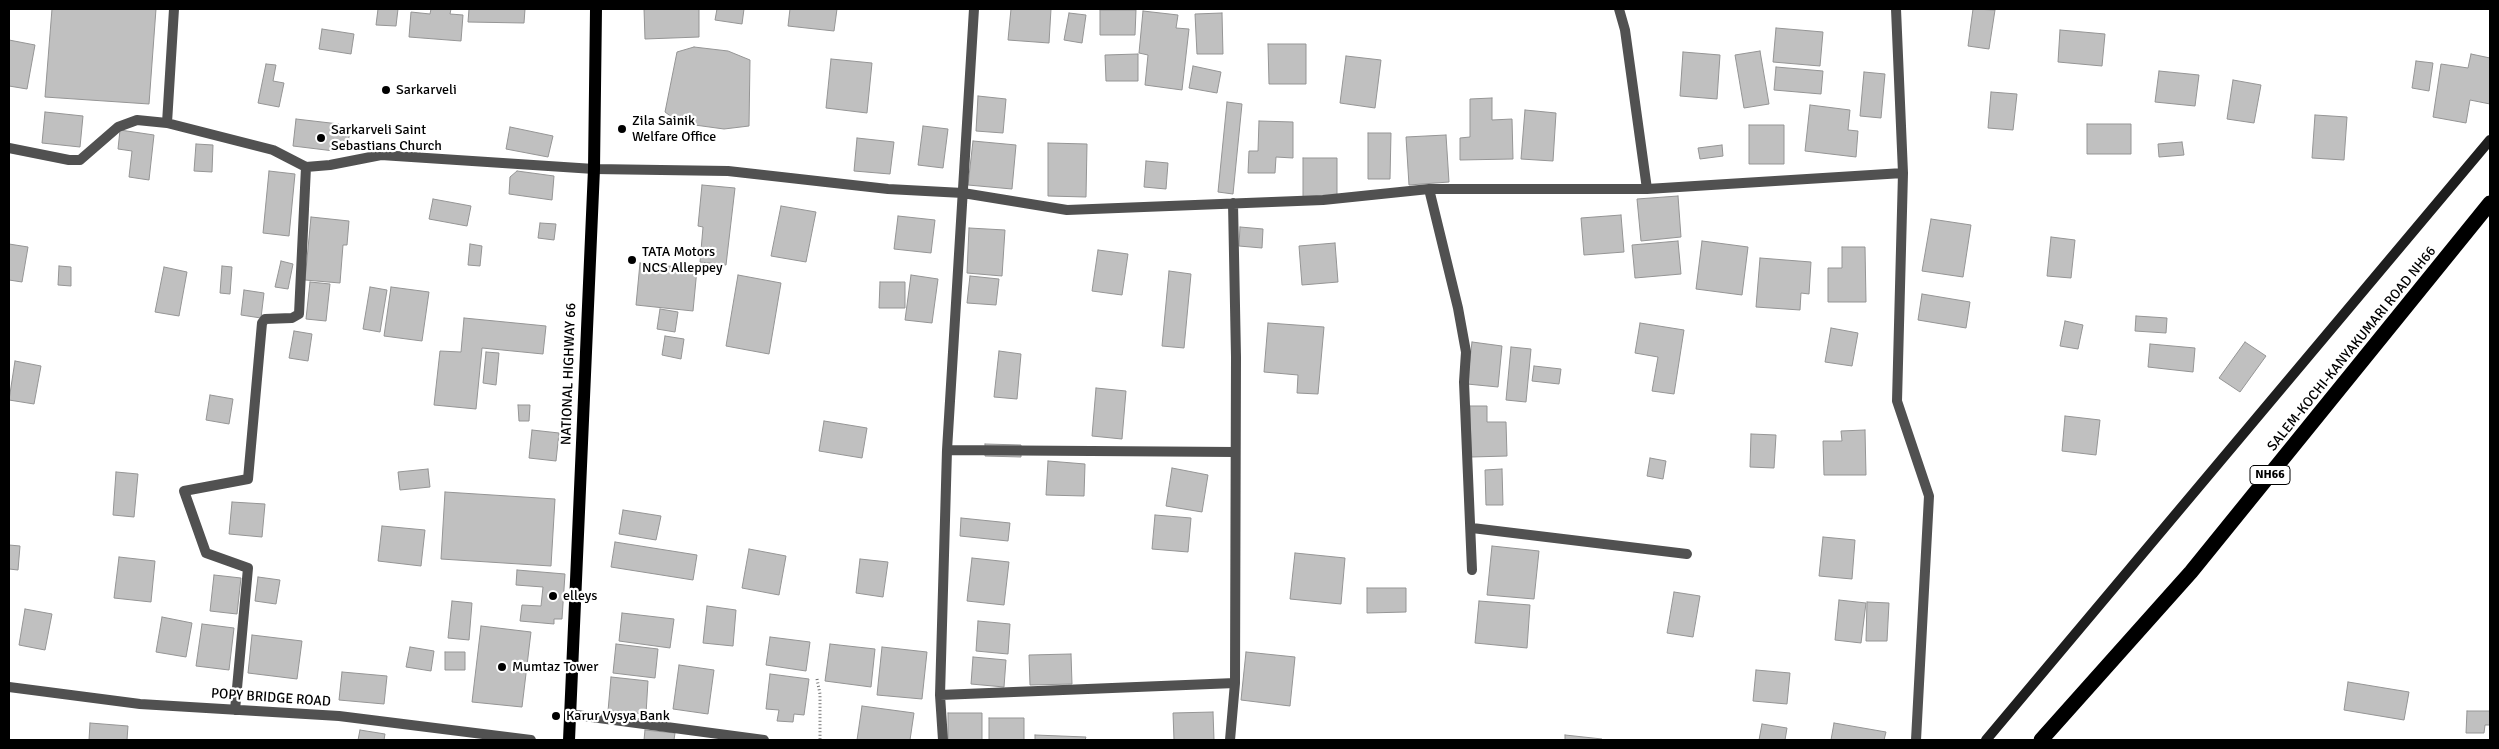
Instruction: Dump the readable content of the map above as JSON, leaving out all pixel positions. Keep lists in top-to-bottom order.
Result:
{
  "streets": {
    "highway": ["SALEM-KOCHI-KANYAKUMARI ROAD NH66", "NH66"],
    "main road": ["NATIONAL HIGHWAY 66"],
    "street": ["POPY BRIDGE ROAD"]
  },
  "places": [
    "Sarkarveli",
    "Zila Sainik Welfare Office",
    "Sarkarveli Saint Sebastians Church",
    "TATA Motors NCS Alleppey",
    "elleys",
    "Mumtaz Tower",
    "Karur Vysya Bank"
  ]
}
